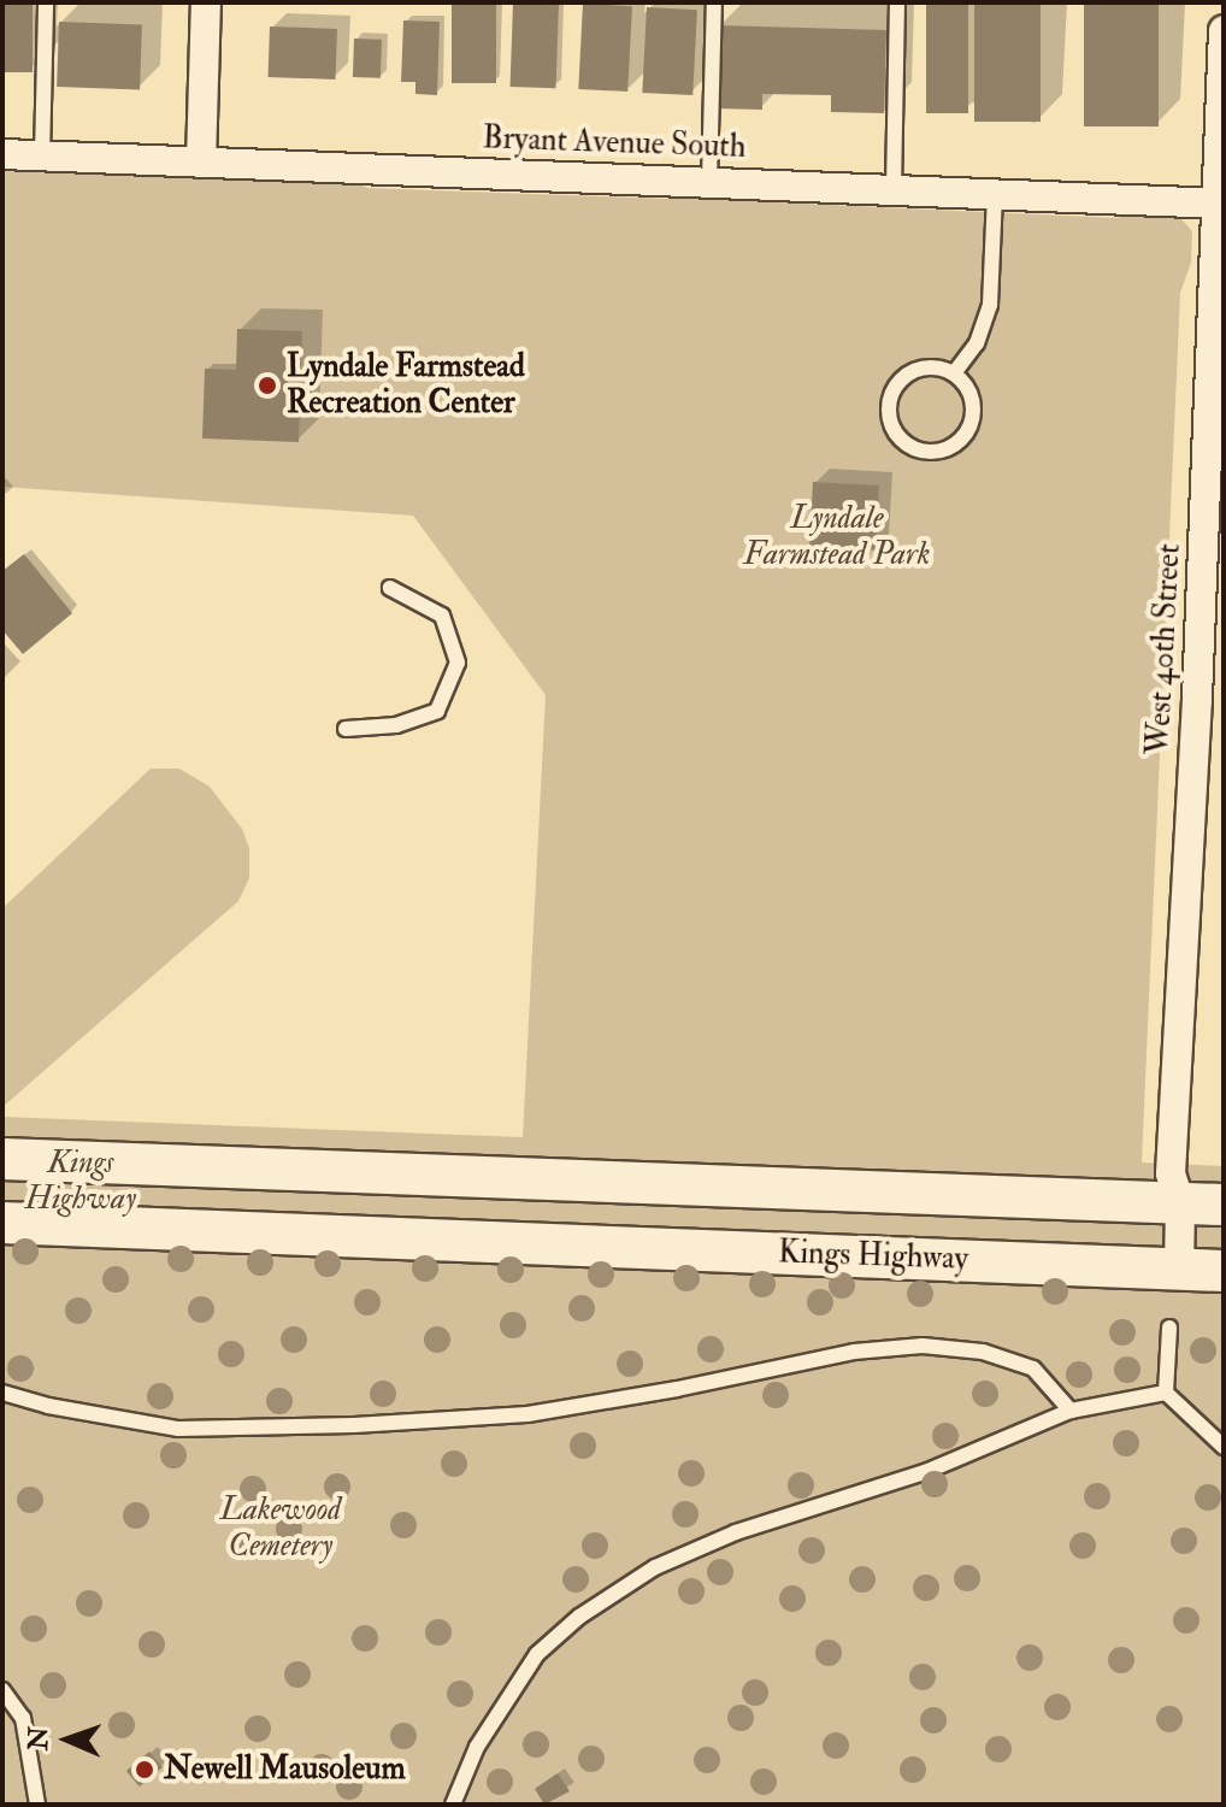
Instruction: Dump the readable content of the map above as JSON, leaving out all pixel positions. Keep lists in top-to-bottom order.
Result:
{
  "streets": {
    "street": ["Bryant Avenue South", "West 40th Street", "Kings Highway"]
  },
  "crossings": [
    ["Bryant Avenue South", "West 40th Street"],
    ["West 40th Street", "Kings Highway"]
  ],
  "parks": ["Lyndale Farmstead Park", "Kings Highway", "Lakewood Cemetery"],
  "places": ["Lyndale Farmstead Recreation Center", "Newell Mausoleum"],
  "north": "left"
}
